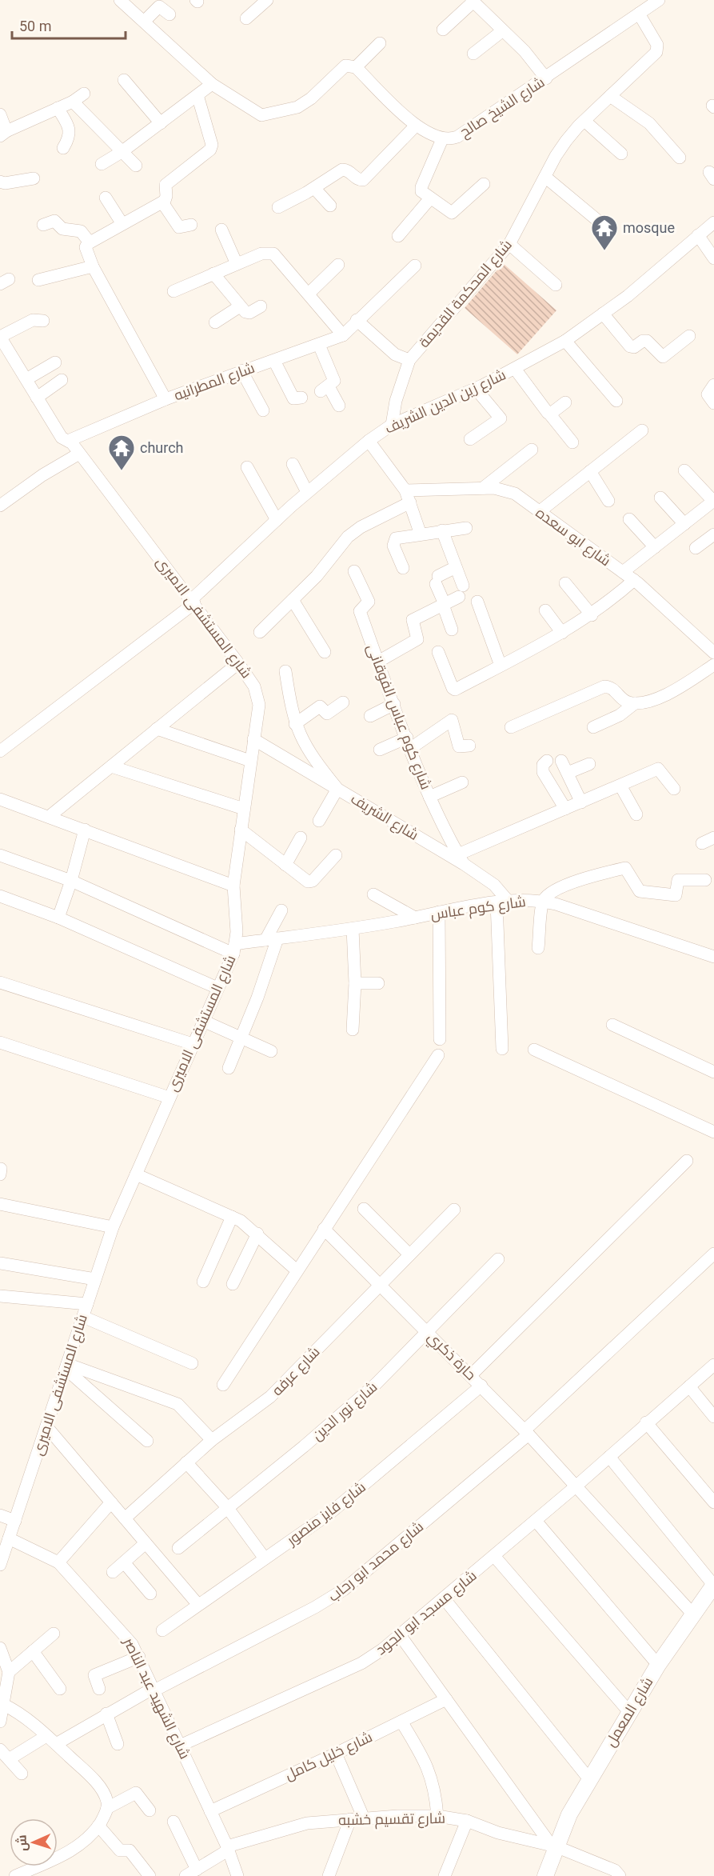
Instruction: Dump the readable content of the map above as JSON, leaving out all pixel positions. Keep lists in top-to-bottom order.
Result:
{
  "streets": {
    "street": [
      "شارع الشيخ صالح",
      "شارع المحكمة القديمة",
      "شارع المطرانيه",
      "شارع زين الدين الشريف",
      "شارع ابو سعده",
      "شارع المستشفى الاميرى",
      "شارع كوم عباس الفوقانى",
      "شارع الشريف",
      "شارع كوم عباس",
      "حارة ذكري",
      "شارع عرفه",
      "شارع نور الدين",
      "شارع فايز منصور",
      "شارع محمد ابو رحاب",
      "شارع مسجد ابو الجود",
      "شارع الشهيد عبد الناصر",
      "شارع المعمل",
      "شارع خليل كامل",
      "شارع تقسيم خشبه"
    ]
  },
  "crossings": [
    ["شارع الشيخ صالح", "شارع المحكمة القديمة"],
    ["شارع المحكمة القديمة", "شارع زين الدين الشريف"],
    ["شارع المطرانيه", "شارع المستشفى الاميرى"],
    ["شارع زين الدين الشريف", "شارع المستشفى الاميرى"],
    ["شارع المستشفى الاميرى", "شارع الشريف"],
    ["شارع المستشفى الاميرى", "شارع كوم عباس"],
    ["شارع المستشفى الاميرى", "شارع الشهيد عبد الناصر"],
    ["شارع كوم عباس الفوقانى", "شارع الشريف"],
    ["شارع الشريف", "شارع كوم عباس"],
    ["حارة ذكري", "شارع عرفه"],
    ["حارة ذكري", "شارع نور الدين"],
    ["حارة ذكري", "شارع فايز منصور"],
    ["حارة ذكري", "شارع محمد ابو رحاب"],
    ["حارة ذكري", "شارع مسجد ابو الجود"],
    ["حارة ذكري", "شارع المعمل"],
    ["شارع محمد ابو رحاب", "شارع الشهيد عبد الناصر"],
    ["شارع مسجد ابو الجود", "شارع الشهيد عبد الناصر"],
    ["شارع الشهيد عبد الناصر", "شارع خليل كامل"],
    ["شارع الشهيد عبد الناصر", "شارع تقسيم خشبه"],
    ["شارع المعمل", "شارع تقسيم خشبه"]
  ],
  "places": {
    "temple": ["mosque", "church"]
  },
  "scale_bar": "50 m",
  "north": "left"
}
